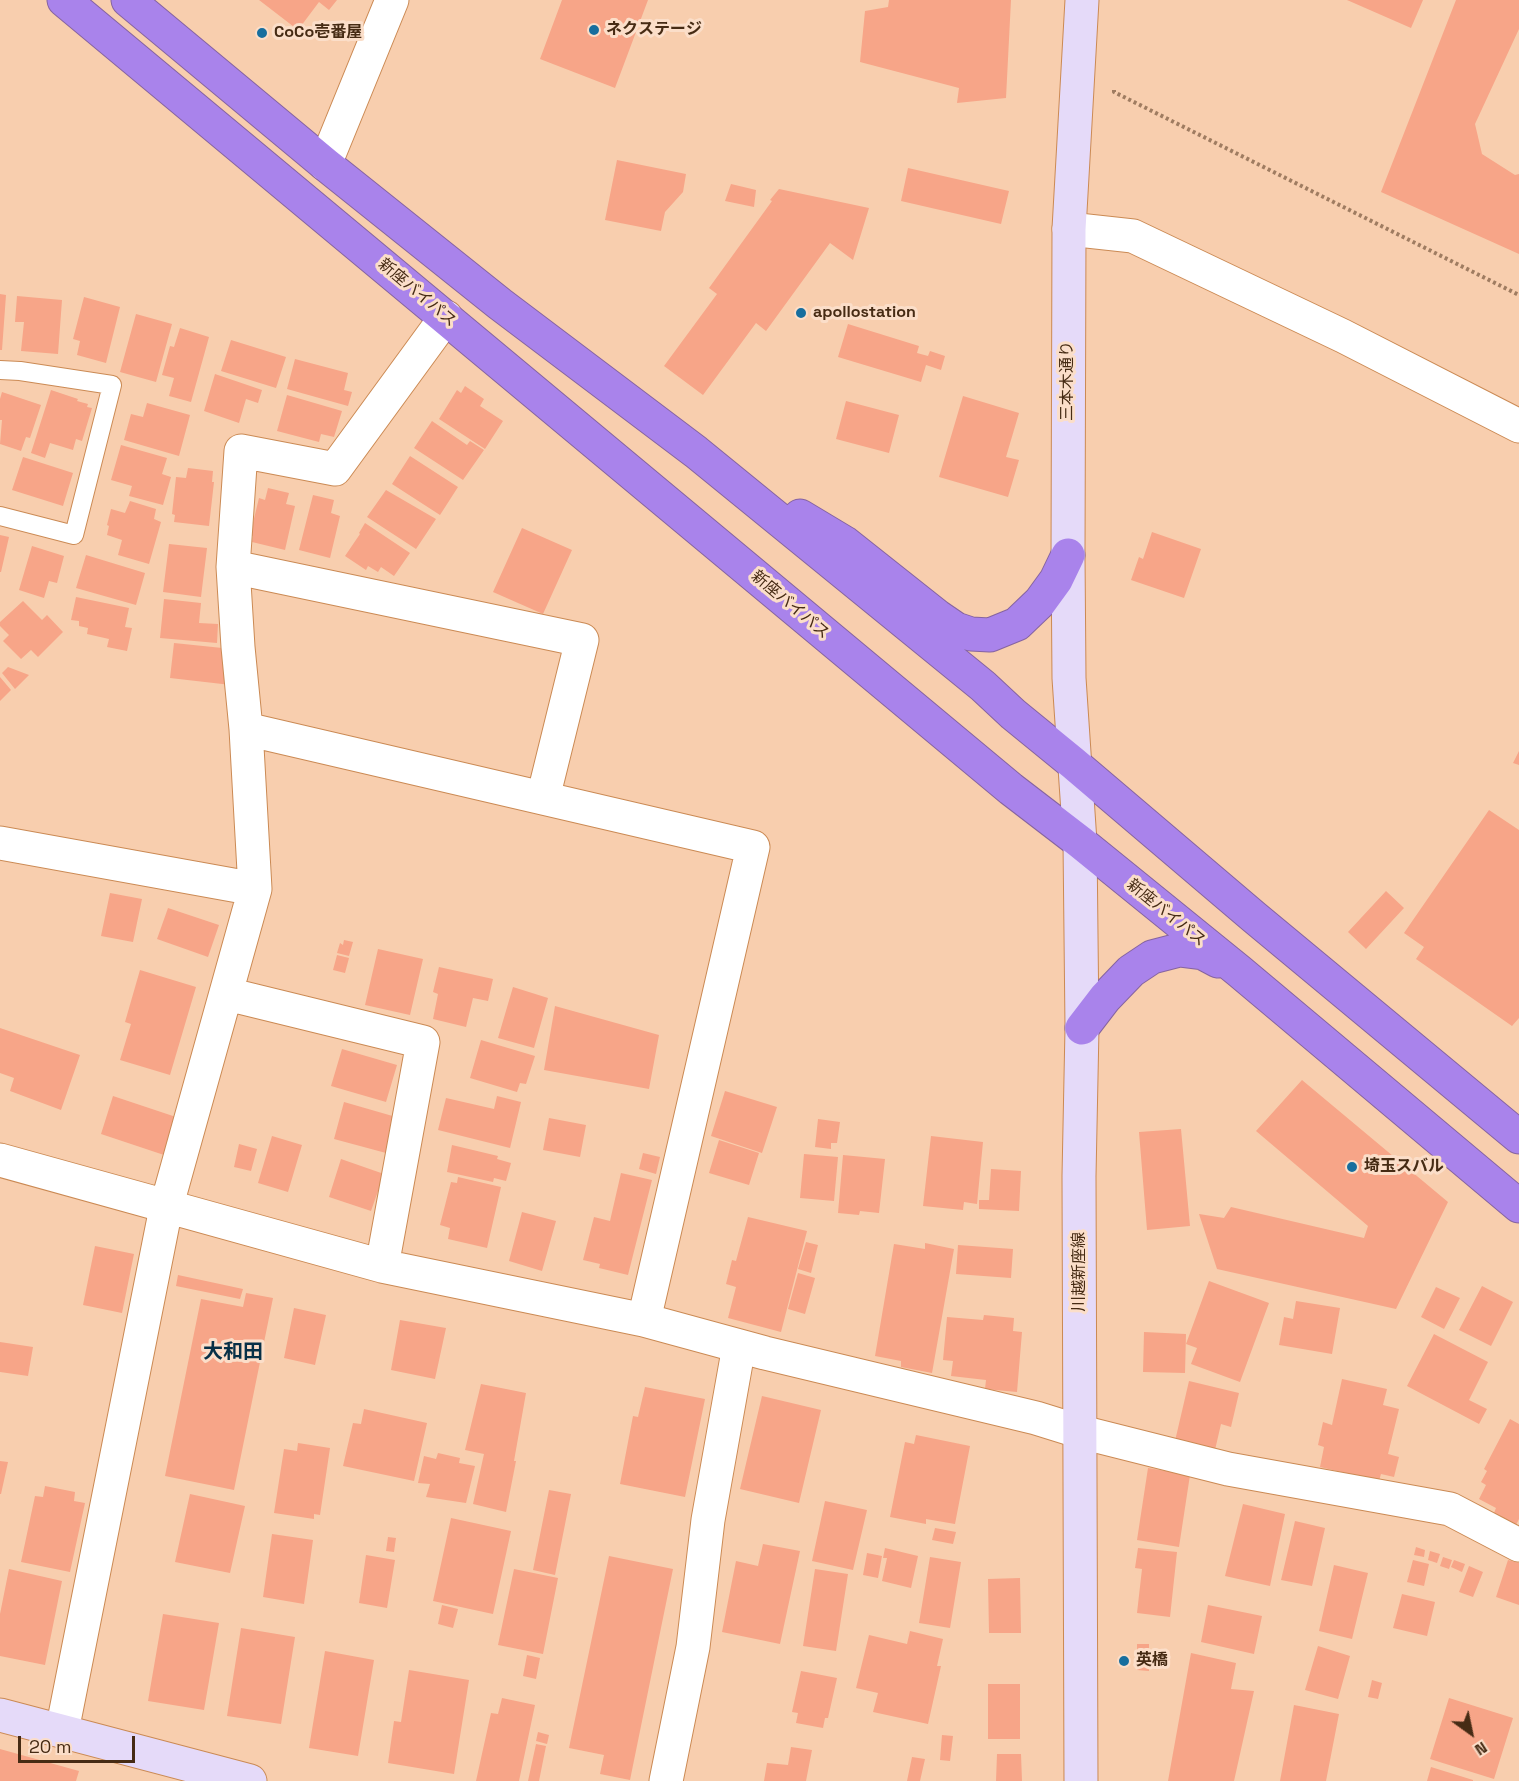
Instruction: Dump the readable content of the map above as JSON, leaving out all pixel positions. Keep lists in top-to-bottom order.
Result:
{
  "streets": {
    "highway": ["新座バイパス"],
    "main road": ["三本木通り", "川越新座線"]
  },
  "crossings": [
    ["新座バイパス", "川越新座線"],
    ["三本木通り", "川越新座線"]
  ],
  "districts": ["大和田"],
  "places": [
    "ネクステージ",
    "CoCo壱番屋",
    "apollostation",
    "埼玉スバル",
    "英橋"
  ],
  "scale_bar": "20 m",
  "north": "bottom right"
}
